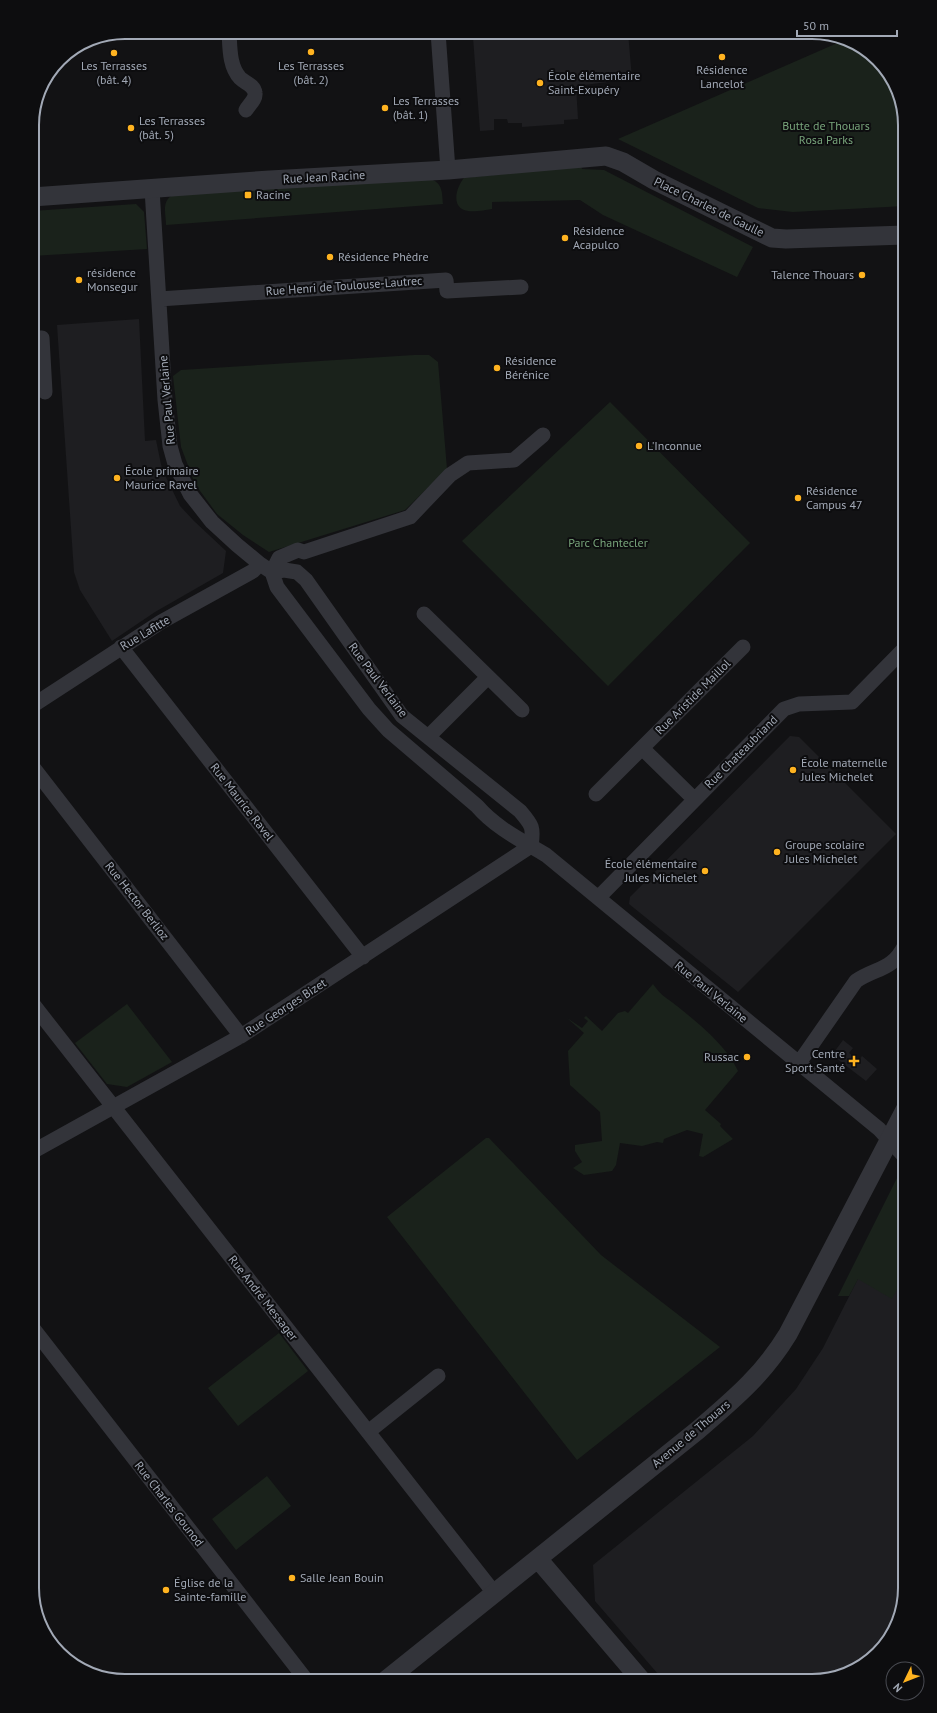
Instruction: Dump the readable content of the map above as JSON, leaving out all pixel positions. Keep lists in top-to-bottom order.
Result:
{
  "streets": {
    "street": [
      "Rue Jean Racine",
      "Place Charles de Gaulle",
      "Rue Henri de Toulouse-Lautrec",
      "Rue Paul Verlaine",
      "Rue Lafitte",
      "Rue Aristide Maillol",
      "Rue Chateaubriand",
      "Rue Maurice Ravel",
      "Rue Hector Berlioz",
      "Rue Georges Bizet",
      "Rue André Messager",
      "Avenue de Thouars",
      "Rue Charles Gounod"
    ]
  },
  "crossings": [
    ["Rue Jean Racine", "Place Charles de Gaulle"],
    ["Rue Jean Racine", "Rue Paul Verlaine"],
    ["Rue Henri de Toulouse-Lautrec", "Rue Paul Verlaine"],
    ["Rue Paul Verlaine", "Rue Lafitte"],
    ["Rue Paul Verlaine", "Rue Chateaubriand"],
    ["Rue Paul Verlaine", "Rue Georges Bizet"],
    ["Rue Paul Verlaine", "Avenue de Thouars"],
    ["Rue Lafitte", "Rue Maurice Ravel"],
    ["Rue Maurice Ravel", "Rue Georges Bizet"],
    ["Rue Hector Berlioz", "Rue Georges Bizet"],
    ["Rue Georges Bizet", "Rue André Messager"],
    ["Rue André Messager", "Avenue de Thouars"]
  ],
  "parks": ["Butte de Thouars Rosa Parks", "Parc Chantecler"],
  "places": {
    "other": [
      "Les Terrasses (bât. 2)",
      "Les Terrasses (bât. 4)",
      "Résidence Lancelot",
      "École élémentaire Saint-Exupéry",
      "Les Terrasses (bât. 1)",
      "Les Terrasses (bât. 5)",
      "Résidence Acapulco",
      "Résidence Phèdre",
      "Talence Thouars",
      "résidence Monsegur",
      "Résidence Bérénice",
      "L'Inconnue",
      "École primaire Maurice Ravel",
      "Résidence Campus 47",
      "École maternelle Jules Michelet",
      "Groupe scolaire Jules Michelet",
      "École élémentaire Jules Michelet",
      "Russac",
      "Salle Jean Bouin",
      "Église de la Sainte-famille"
    ],
    "transit": ["Racine"],
    "health": ["Centre Sport Santé"]
  },
  "scale_bar": "50 m",
  "north": "bottom left"
}
